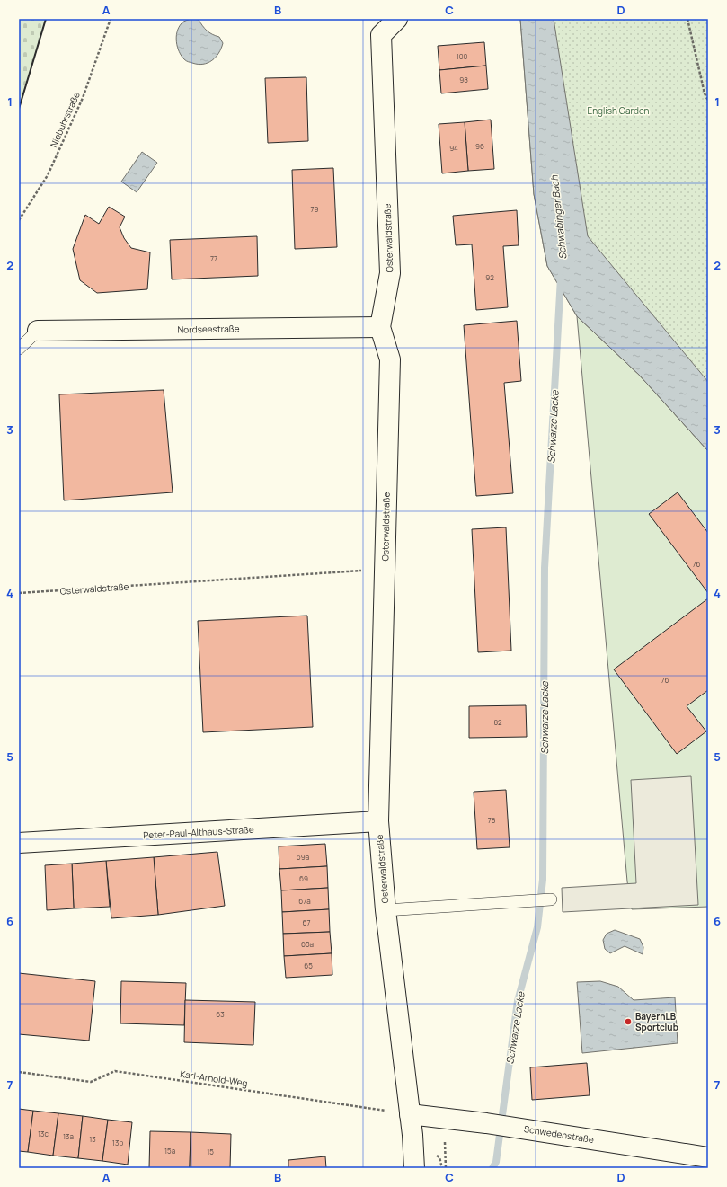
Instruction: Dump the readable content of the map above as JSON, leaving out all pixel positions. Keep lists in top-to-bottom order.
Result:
{
  "streets": {
    "street": [
      "Osterwaldstraße",
      "Nordseestraße",
      "Peter-Paul-Althaus-Straße",
      "Schwedenstraße"
    ],
    "path": ["Niebuhrstraße", "Karl-Arnold-Weg"]
  },
  "crossings": [
    ["Osterwaldstraße", "Nordseestraße"],
    ["Osterwaldstraße", "Peter-Paul-Althaus-Straße"],
    ["Osterwaldstraße", "Karl-Arnold-Weg"],
    ["Osterwaldstraße", "Schwedenstraße"],
    ["Karl-Arnold-Weg", "Schwedenstraße"]
  ],
  "water": ["Schwabinger Bach", "Schwarze Lacke"],
  "parks": ["English Garden"],
  "places": ["BayernLB Sportclub"],
  "house_numbers": [
    "100",
    "98",
    "96",
    "94",
    "79",
    "77",
    "92",
    "76",
    "76",
    "82",
    "78",
    "69a",
    "69",
    "67a",
    "67",
    "65a",
    "65",
    "63",
    "13c",
    "13a",
    "13",
    "13b",
    "15a",
    "15"
  ],
  "grid": {
    "columns": [
      "A",
      "B",
      "C",
      "D"
    ],
    "rows": [
      "1",
      "2",
      "3",
      "4",
      "5",
      "6",
      "7"
    ]
  }
}
